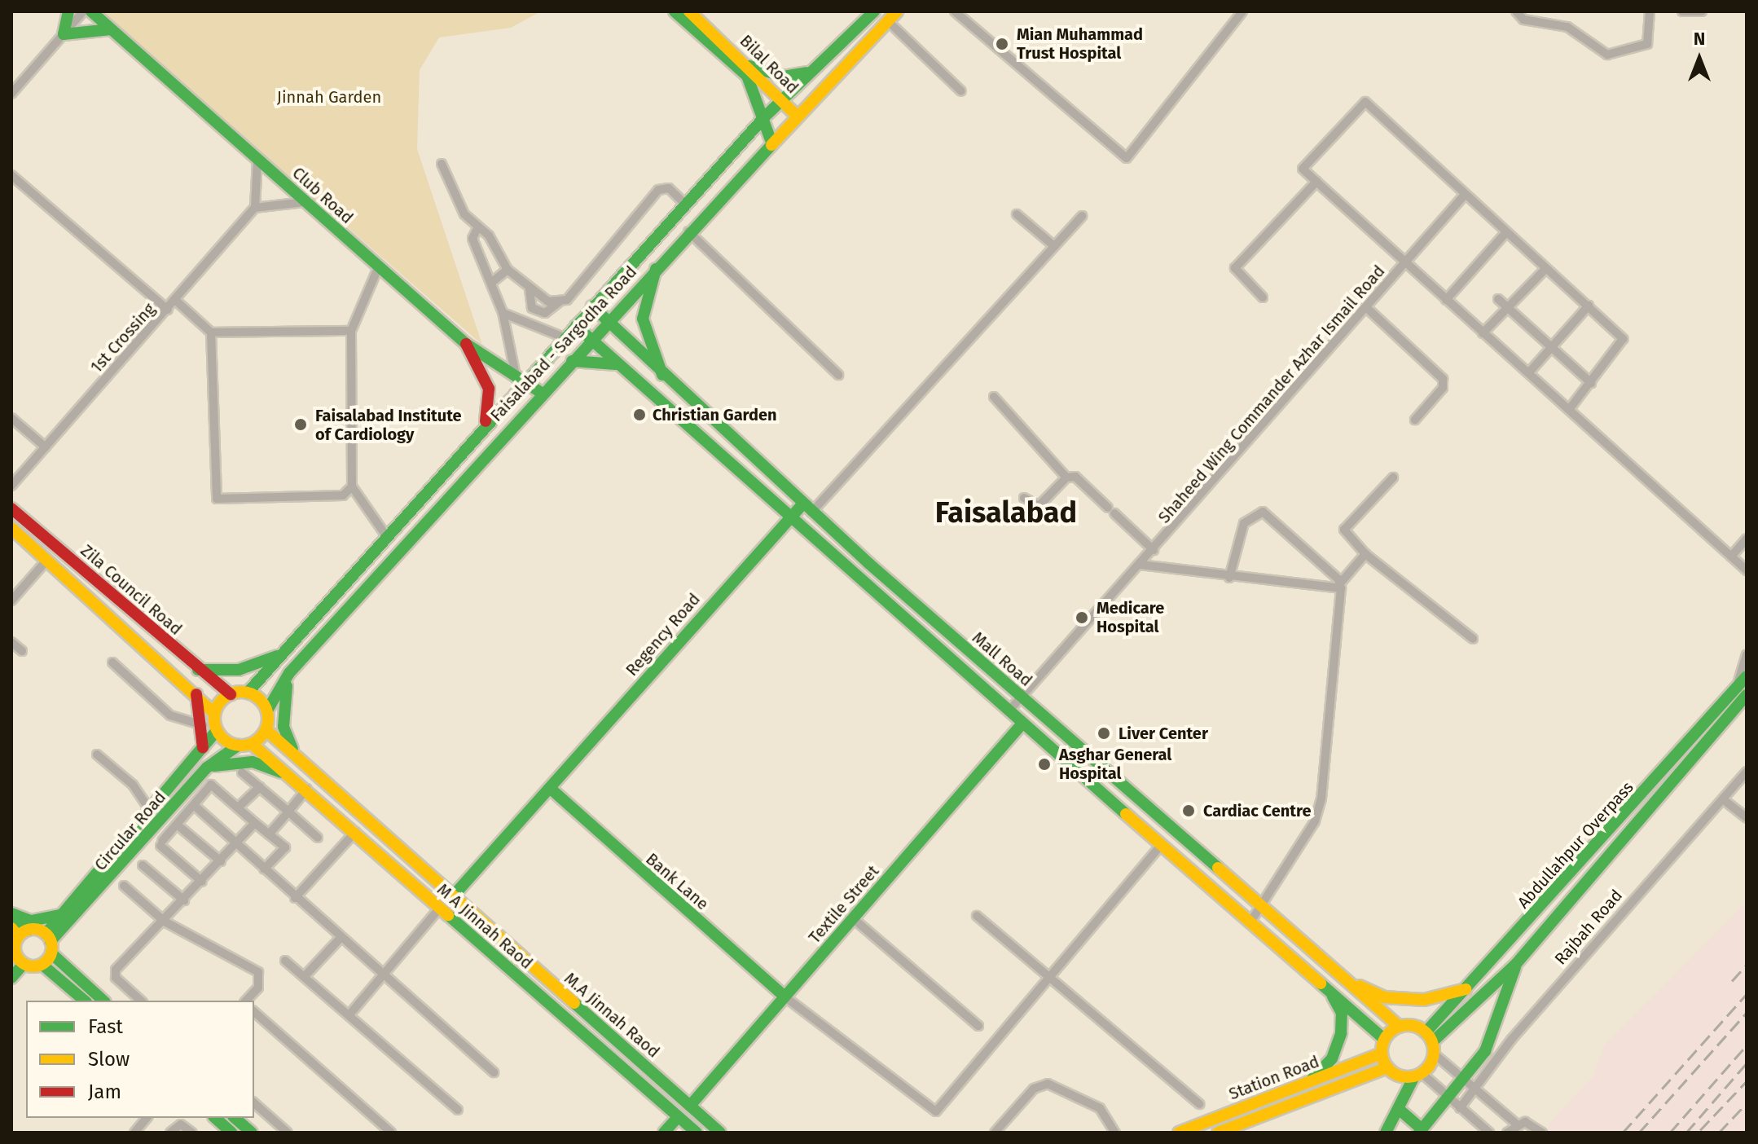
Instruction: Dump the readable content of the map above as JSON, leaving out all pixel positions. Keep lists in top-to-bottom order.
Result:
{
  "streets": {
    "main road": [
      "Bilal Road",
      "Club Road",
      "Faisalabad - Sargodha Road",
      "Zila Council Road",
      "Regency Road",
      "Mall Road",
      "Circular Road",
      "Abdullahpur Overpass",
      "Bank Lane",
      "Textile Street",
      "M A Jinnah Raod",
      "Rajbah Road",
      "M.A Jinnah Raod",
      "Station Road"
    ],
    "street": ["1st Crossing", "Shaheed Wing Commander Azhar Ismail Road"]
  },
  "crossings": [
    ["Bilal Road", "Faisalabad - Sargodha Road"],
    ["Club Road", "Faisalabad - Sargodha Road"],
    ["Faisalabad - Sargodha Road", "Zila Council Road"],
    ["Faisalabad - Sargodha Road", "Mall Road"],
    ["Faisalabad - Sargodha Road", "Circular Road"],
    ["Faisalabad - Sargodha Road", "M A Jinnah Raod"],
    ["Shaheed Wing Commander Azhar Ismail Road", "Mall Road"],
    ["Zila Council Road", "Circular Road"],
    ["Zila Council Road", "M A Jinnah Raod"],
    ["Regency Road", "Mall Road"],
    ["Regency Road", "Bank Lane"],
    ["Regency Road", "M A Jinnah Raod"],
    ["Regency Road", "M.A Jinnah Raod"],
    ["Mall Road", "Abdullahpur Overpass"],
    ["Mall Road", "Station Road"],
    ["Circular Road", "M A Jinnah Raod"],
    ["Abdullahpur Overpass", "Rajbah Road"],
    ["Abdullahpur Overpass", "Station Road"],
    ["Bank Lane", "Textile Street"],
    ["Textile Street", "M.A Jinnah Raod"],
    ["M A Jinnah Raod", "M.A Jinnah Raod"]
  ],
  "districts": ["Faisalabad"],
  "parks": ["Jinnah Garden"],
  "places": [
    "Mian Muhammad Trust Hospital",
    "Christian Garden",
    "Faisalabad Institute of Cardiology",
    "Medicare Hospital",
    "Liver Center",
    "Asghar General Hospital",
    "Cardiac Centre"
  ],
  "legend": ["Fast", "Slow", "Jam"],
  "north": "top"
}
